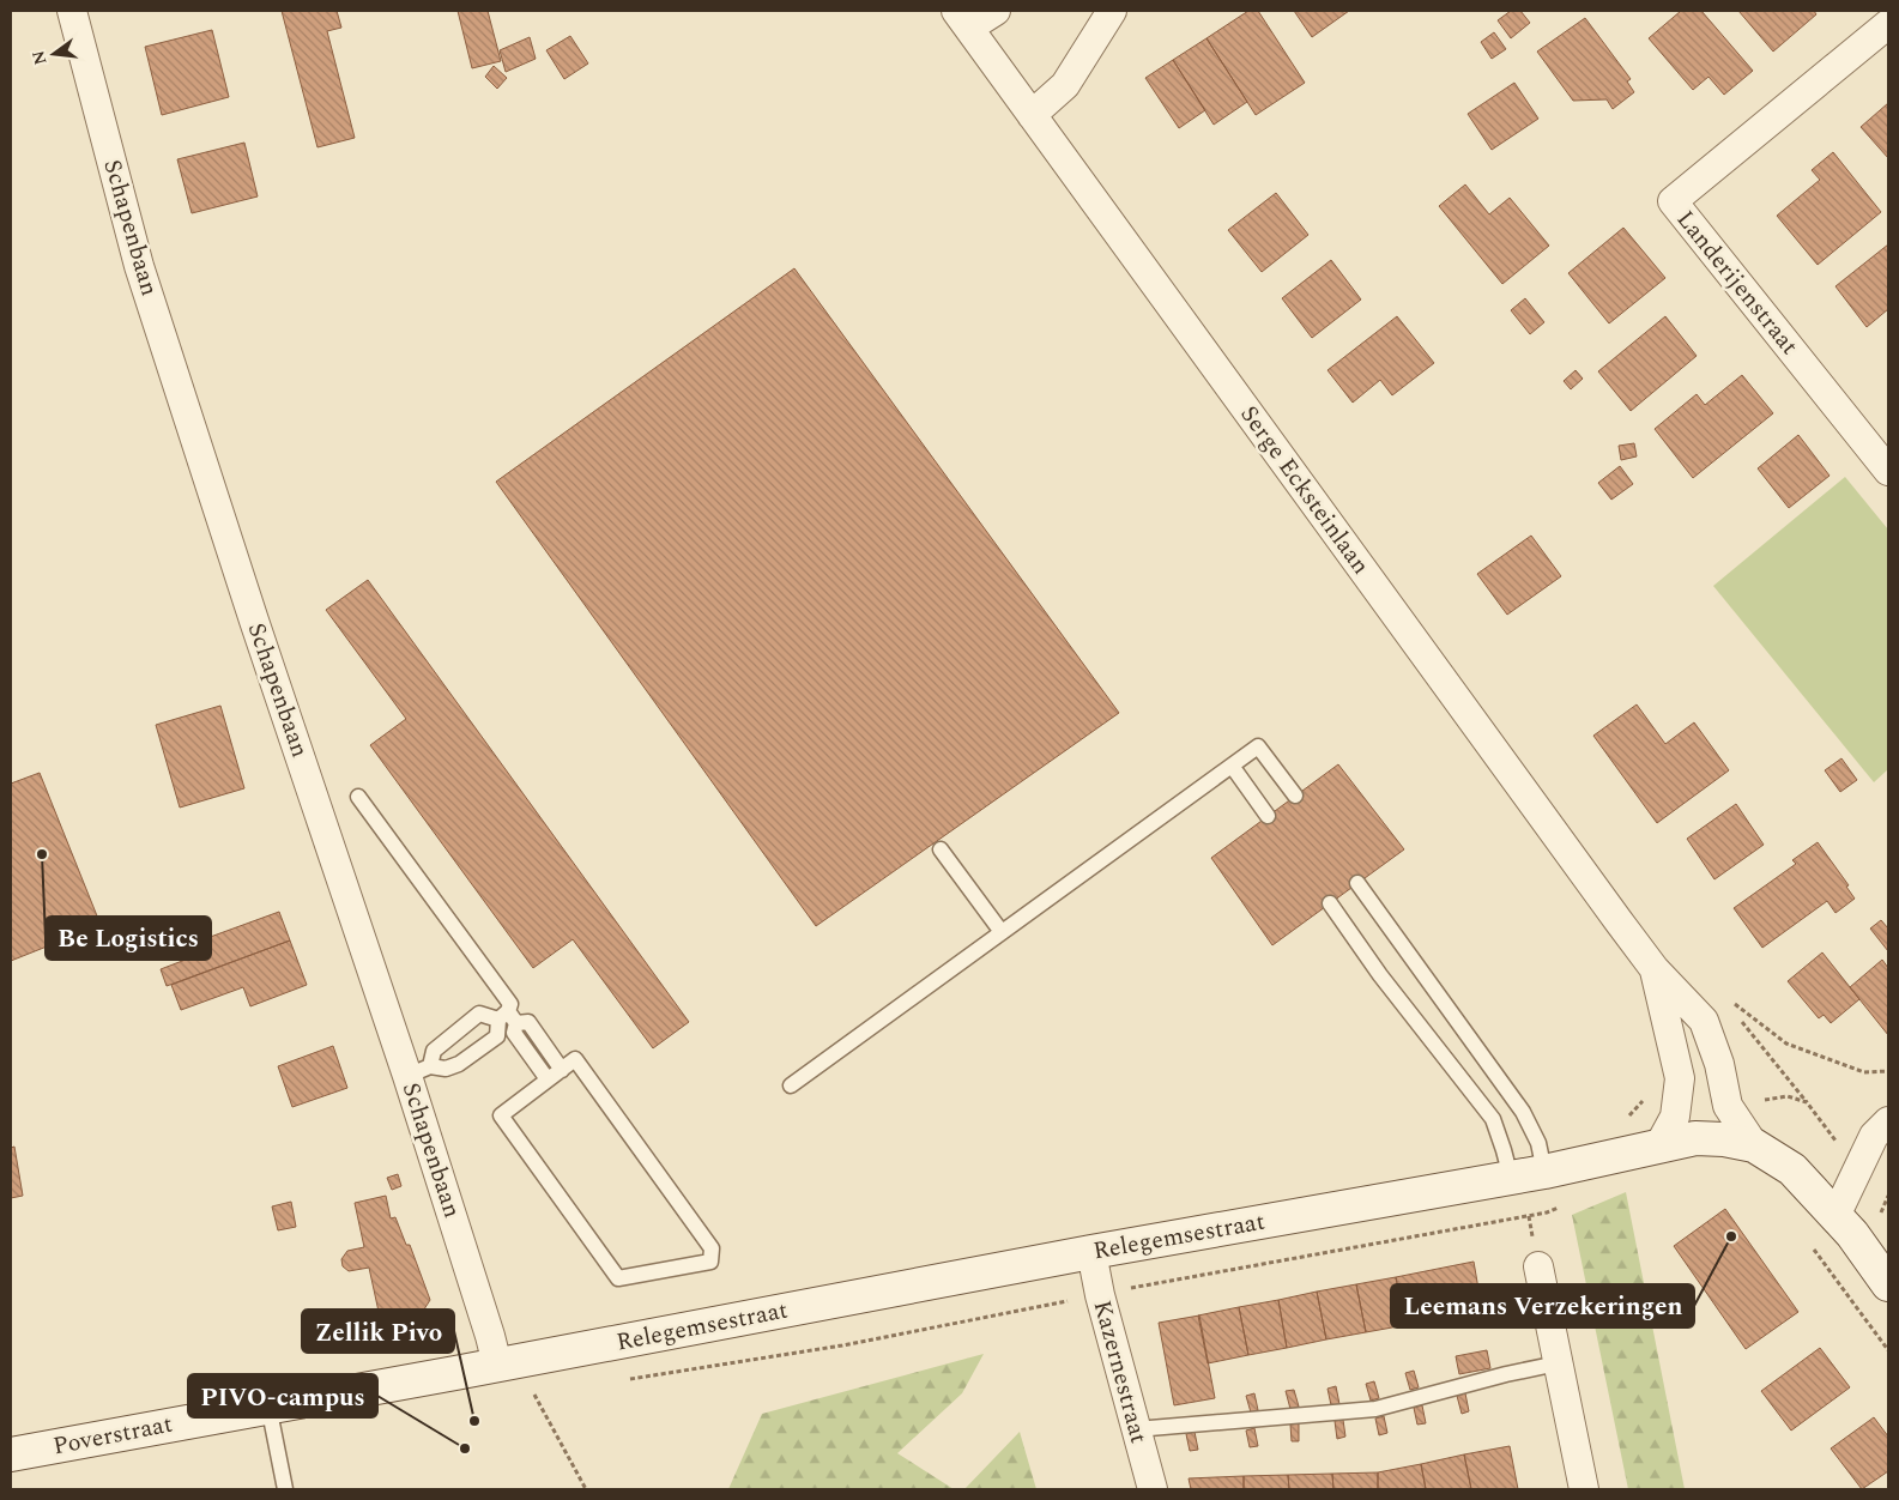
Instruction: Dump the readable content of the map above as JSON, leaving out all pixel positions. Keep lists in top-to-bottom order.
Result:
{
  "streets": {
    "street": [
      "Schapenbaan",
      "Landerijenstraat",
      "Serge Ecksteinlaan",
      "Relegemsestraat",
      "Kazernestraat",
      "Poverstraat"
    ]
  },
  "crossings": [
    ["Schapenbaan", "Relegemsestraat"],
    ["Schapenbaan", "Poverstraat"],
    ["Serge Ecksteinlaan", "Relegemsestraat"],
    ["Relegemsestraat", "Kazernestraat"],
    ["Relegemsestraat", "Poverstraat"]
  ],
  "places": [
    "Be Logistics",
    "Leemans Verzekeringen",
    "Zellik Pivo",
    "PIVO-campus"
  ],
  "north": "left"
}
